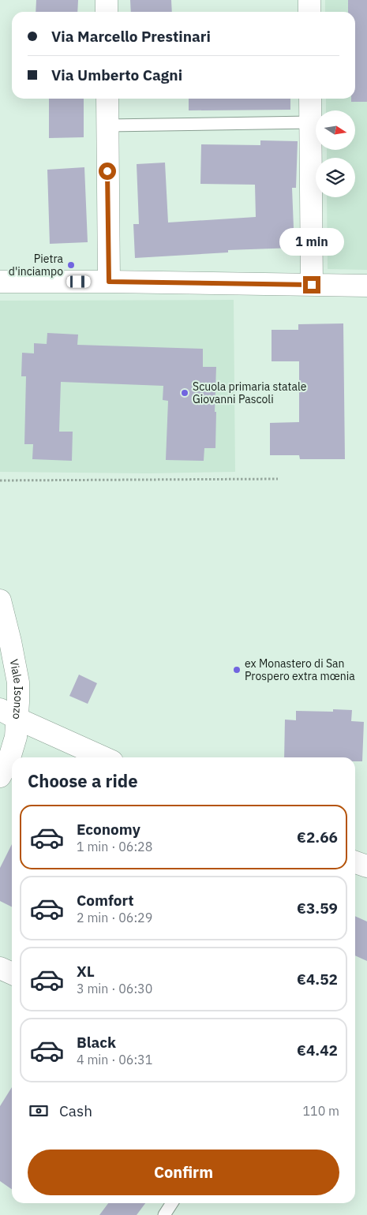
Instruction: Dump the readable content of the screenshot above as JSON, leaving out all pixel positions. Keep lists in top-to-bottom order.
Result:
{
  "streets": {
    "street": ["Viale Isonzo"]
  },
  "places": ["Pietra d'inciampo", "Scuola primaria statale Giovanni Pascoli", "ex Monastero di San Prospero extra mœnia"],
  "north": "right",
  "page": {
    "banner": ["Via Marcello Prestinari", "Via Umberto Cagni"],
    "bubble": "1 min",
    "heading": "Choose a ride",
    "list": [
      {
        "name": "Economy",
        "note": "1 min · 06:28",
        "value": "€2.66"
      },
      {
        "name": "Comfort",
        "note": "2 min · 06:29",
        "value": "€3.59"
      },
      {
        "name": "XL",
        "note": "3 min · 06:30",
        "value": "€4.52"
      },
      {
        "name": "Black",
        "note": "4 min · 06:31",
        "value": "€4.42"
      }
    ],
    "pay": ["Cash", "110 m"],
    "buttons": "Confirm"
  }
}
